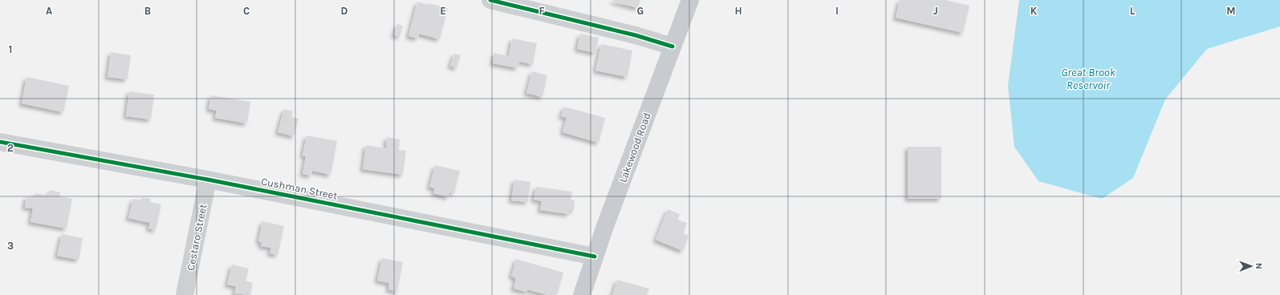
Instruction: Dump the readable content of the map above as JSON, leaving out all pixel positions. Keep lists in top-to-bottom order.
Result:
{
  "streets": {
    "main road": ["Lakewood Road"],
    "street": ["Cushman Street", "Cestaro Street"]
  },
  "crossings": [
    ["Lakewood Road", "Cushman Street"],
    ["Cushman Street", "Cestaro Street"]
  ],
  "water": ["Great Brook Reservoir"],
  "north": "right",
  "grid": {
    "columns": [
      "A",
      "B",
      "C",
      "D",
      "E",
      "F",
      "G",
      "H",
      "I",
      "J",
      "K",
      "L",
      "M"
    ],
    "rows": ["1", "2", "3"]
  }
}
